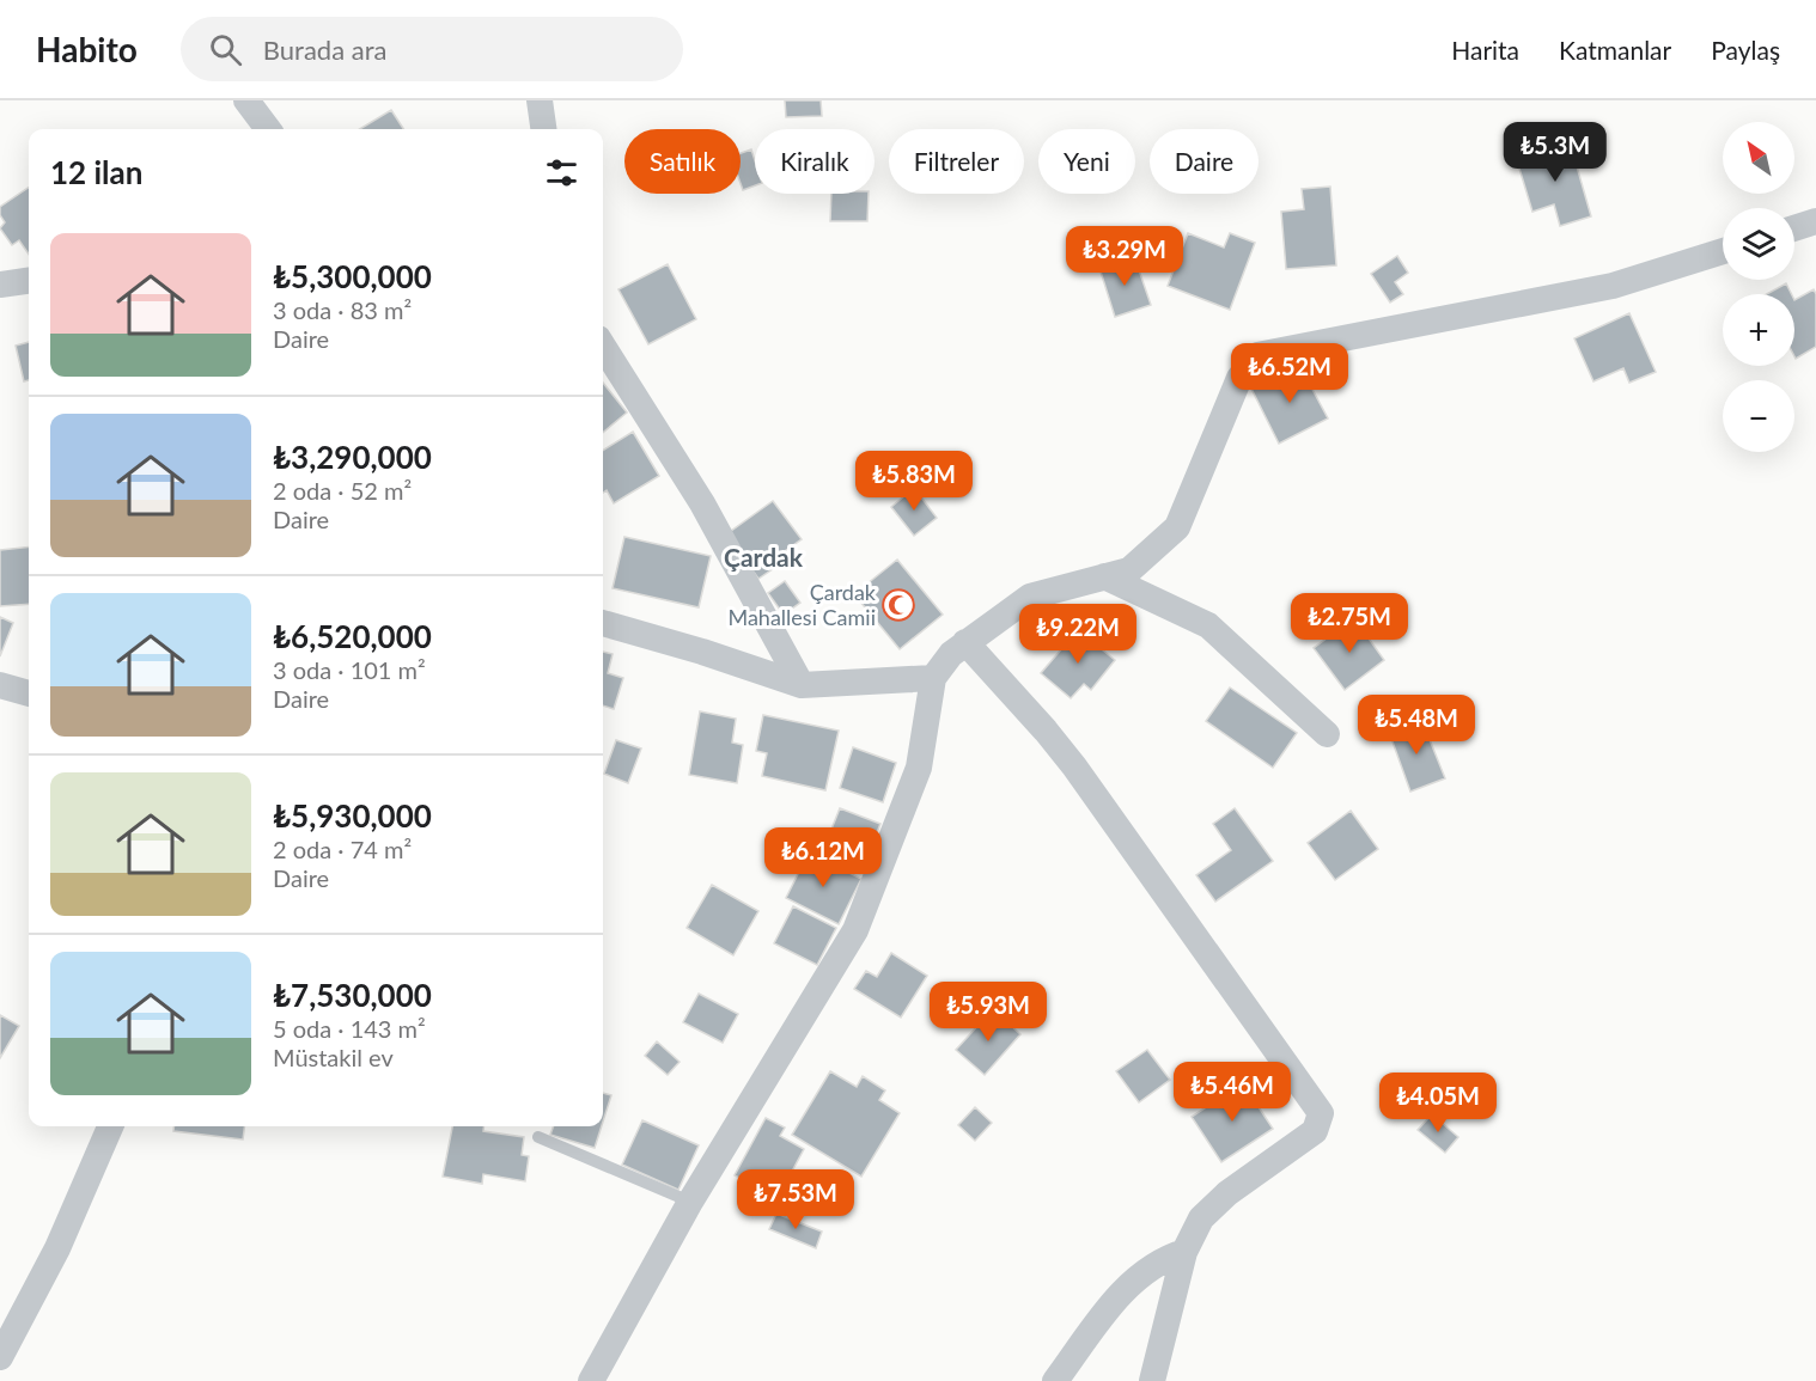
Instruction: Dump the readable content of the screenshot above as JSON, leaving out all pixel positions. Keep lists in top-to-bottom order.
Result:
{
  "districts": ["Çardak"],
  "places": {
    "mosque": ["Çardak Mahallesi Camii"]
  },
  "north": "top left",
  "page": {
    "header": "Habito",
    "search": "Burada ara",
    "nav": ["Harita", "Katmanlar", "Paylaş"],
    "map_buttons": ["+", "−"],
    "price": [
      "₺5.3M",
      "₺3.29M",
      "₺6.52M",
      "₺5.83M",
      "₺2.75M",
      "₺9.22M",
      "₺5.48M",
      "₺6.12M",
      "₺5.93M",
      "₺5.46M",
      "₺4.05M",
      "₺7.53M"
    ],
    "chip": [
      "Satılık",
      "Kiralık",
      "Filtreler",
      "Yeni",
      "Daire"
    ],
    "heading": "12 ilan",
    "list": [
      {
        "name": "₺5,300,000",
        "note": "3 oda · 83 m² · Daire"
      },
      {
        "name": "₺3,290,000",
        "note": "2 oda · 52 m² · Daire"
      },
      {
        "name": "₺6,520,000",
        "note": "3 oda · 101 m² · Daire"
      },
      {
        "name": "₺5,930,000",
        "note": "2 oda · 74 m² · Daire"
      },
      {
        "name": "₺7,530,000",
        "note": "5 oda · 143 m² · Müstakil ev"
      }
    ]
  }
}
